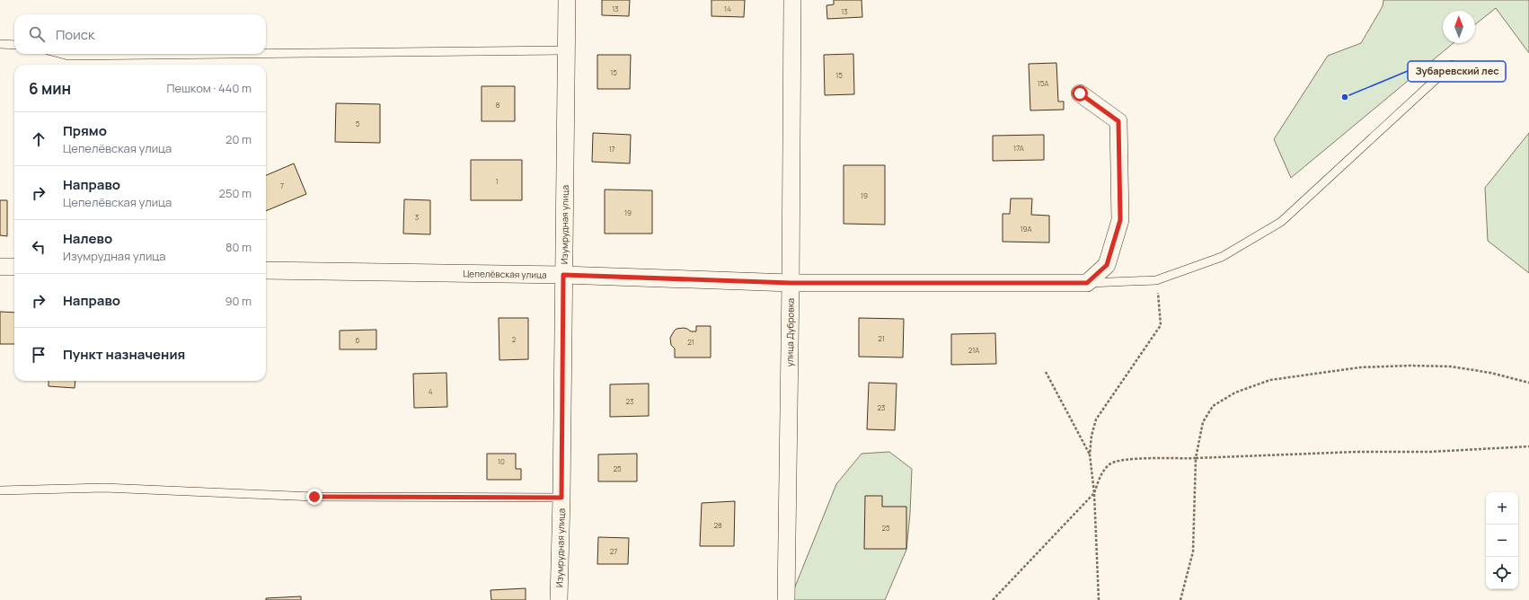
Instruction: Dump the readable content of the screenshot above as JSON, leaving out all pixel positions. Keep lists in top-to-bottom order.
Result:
{
  "streets": {
    "street": ["Изумрудная улица", "Цепелёвская улица", "улица Дубровка"]
  },
  "crossings": [
    ["Изумрудная улица", "Цепелёвская улица"],
    ["Цепелёвская улица", "улица Дубровка"]
  ],
  "places": ["Зубаревский лес"],
  "house_numbers": [
    "13",
    "14",
    "13",
    "15",
    "15",
    "15А",
    "8",
    "5",
    "17А",
    "17",
    "1",
    "7",
    "19",
    "19",
    "3",
    "19А",
    "21",
    "2",
    "6",
    "21",
    "21А",
    "4",
    "23",
    "23",
    "10",
    "25",
    "28",
    "25",
    "27"
  ],
  "north": "top",
  "page": {
    "search": "Поиск",
    "heading": ["6 мин", "Пешком · 440 m"],
    "list": [
      ["Прямо", "Цепелёвская улица", "20 m"],
      ["Направо", "Цепелёвская улица", "250 m"],
      ["Налево", "Изумрудная улица", "80 m"],
      ["Направо", "90 m"],
      "Пункт назначения"
    ],
    "map_buttons": ["+", "−"]
  }
}
